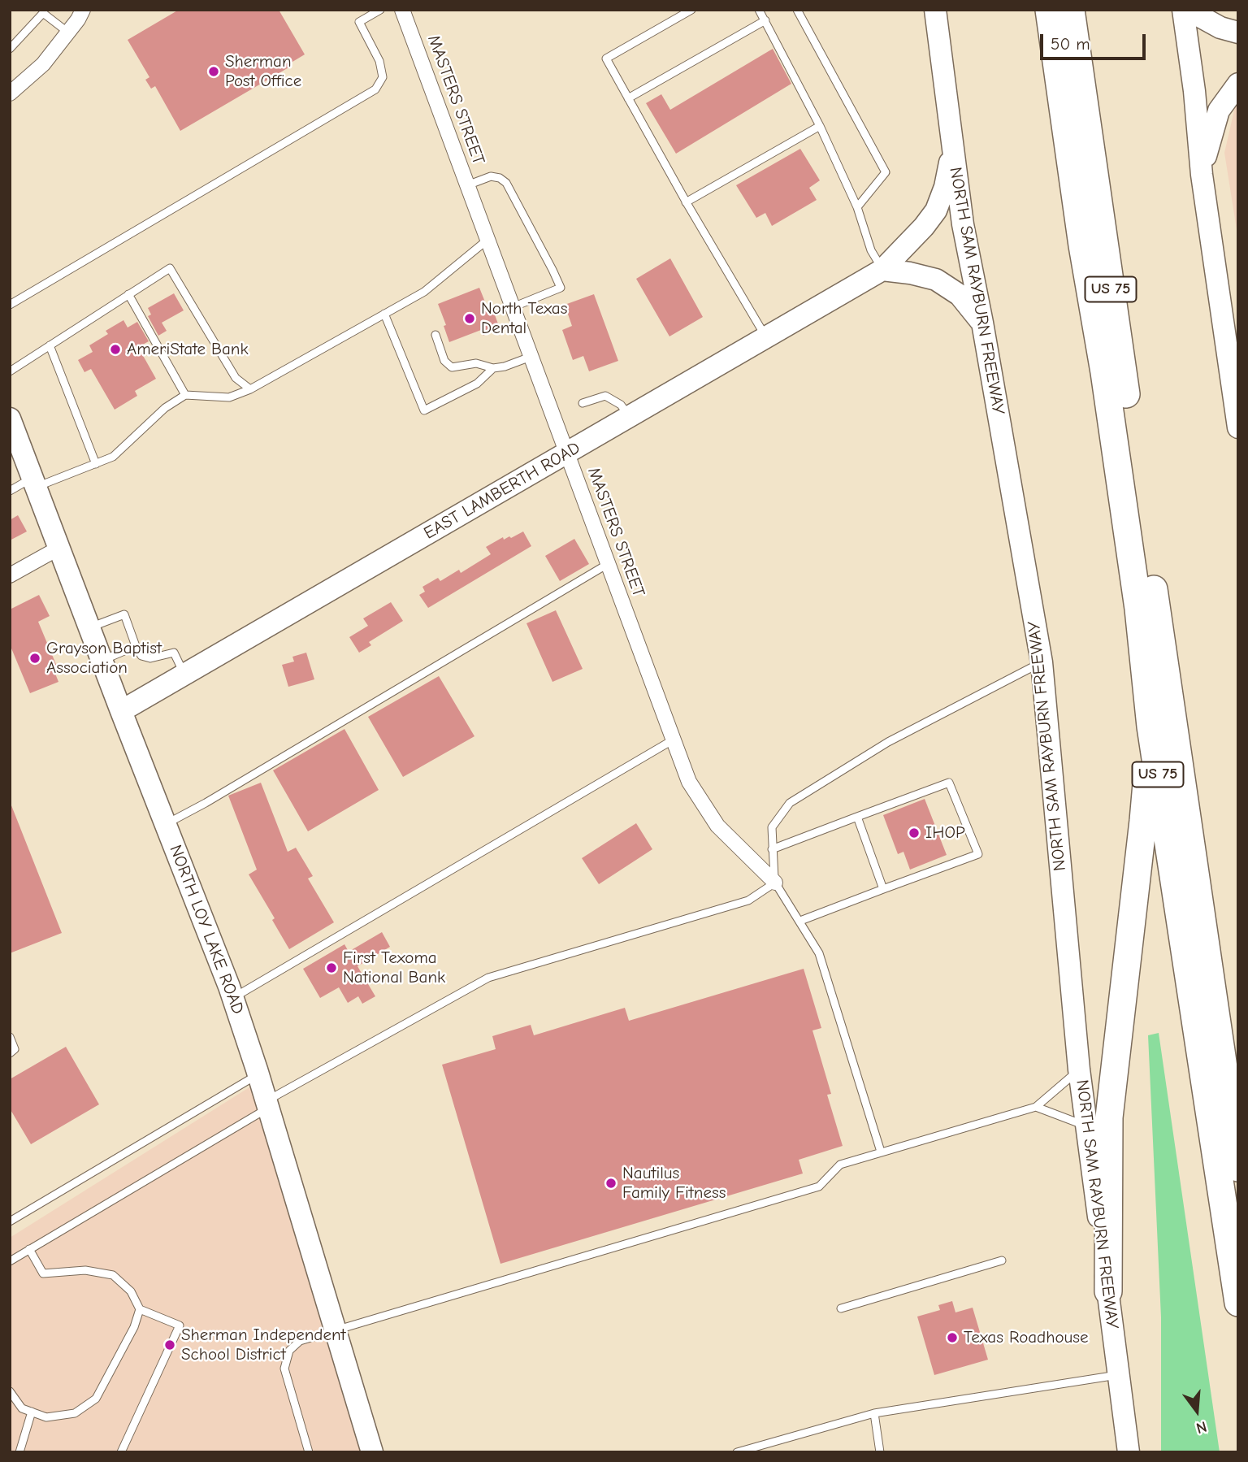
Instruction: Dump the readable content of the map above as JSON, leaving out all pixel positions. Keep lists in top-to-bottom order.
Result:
{
  "streets": {
    "highway": ["US 75"],
    "main road": ["NORTH SAM RAYBURN FREEWAY", "EAST LAMBERTH ROAD", "NORTH LOY LAKE ROAD"],
    "street": ["MASTERS STREET"]
  },
  "crossings": [
    ["MASTERS STREET", "EAST LAMBERTH ROAD"],
    ["NORTH SAM RAYBURN FREEWAY", "EAST LAMBERTH ROAD"],
    ["EAST LAMBERTH ROAD", "NORTH LOY LAKE ROAD"]
  ],
  "places": [
    "Sherman Post Office",
    "North Texas Dental",
    "AmeriState Bank",
    "Grayson Baptist Association",
    "IHOP",
    "First Texoma National Bank",
    "Nautilus Family Fitness",
    "Texas Roadhouse",
    "Sherman Independent School District"
  ],
  "scale_bar": "50 m",
  "north": "bottom"
}
